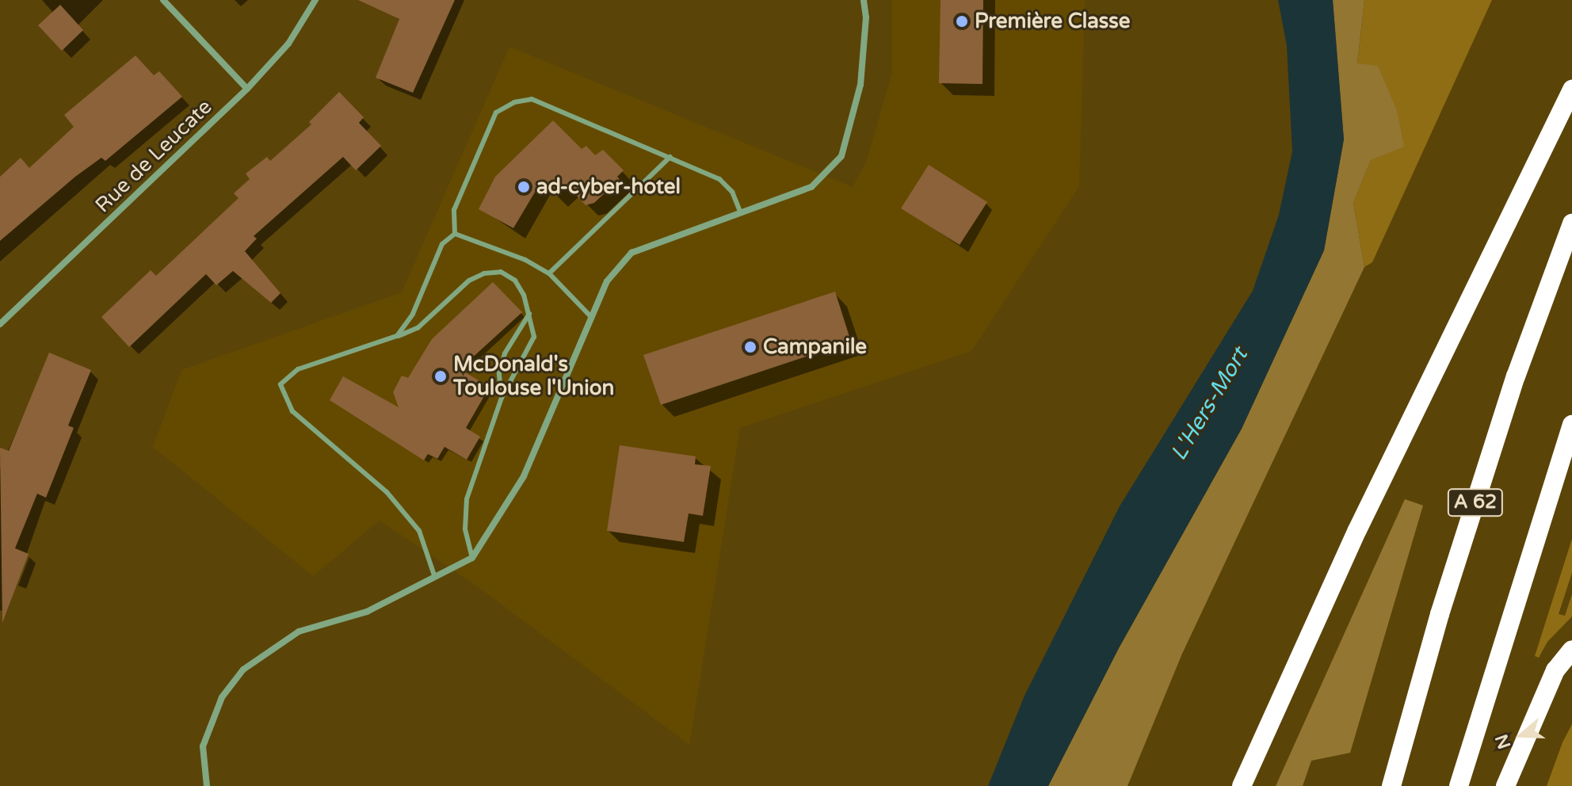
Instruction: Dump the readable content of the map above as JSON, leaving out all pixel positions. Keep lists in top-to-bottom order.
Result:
{
  "streets": {
    "highway": ["A 62"],
    "street": ["Rue de Leucate"]
  },
  "water": ["L'Hers-Mort"],
  "places": [
    "Première Classe",
    "ad-cyber-hotel",
    "Campanile",
    "McDonald's Toulouse l'Union"
  ],
  "north": "left"
}
